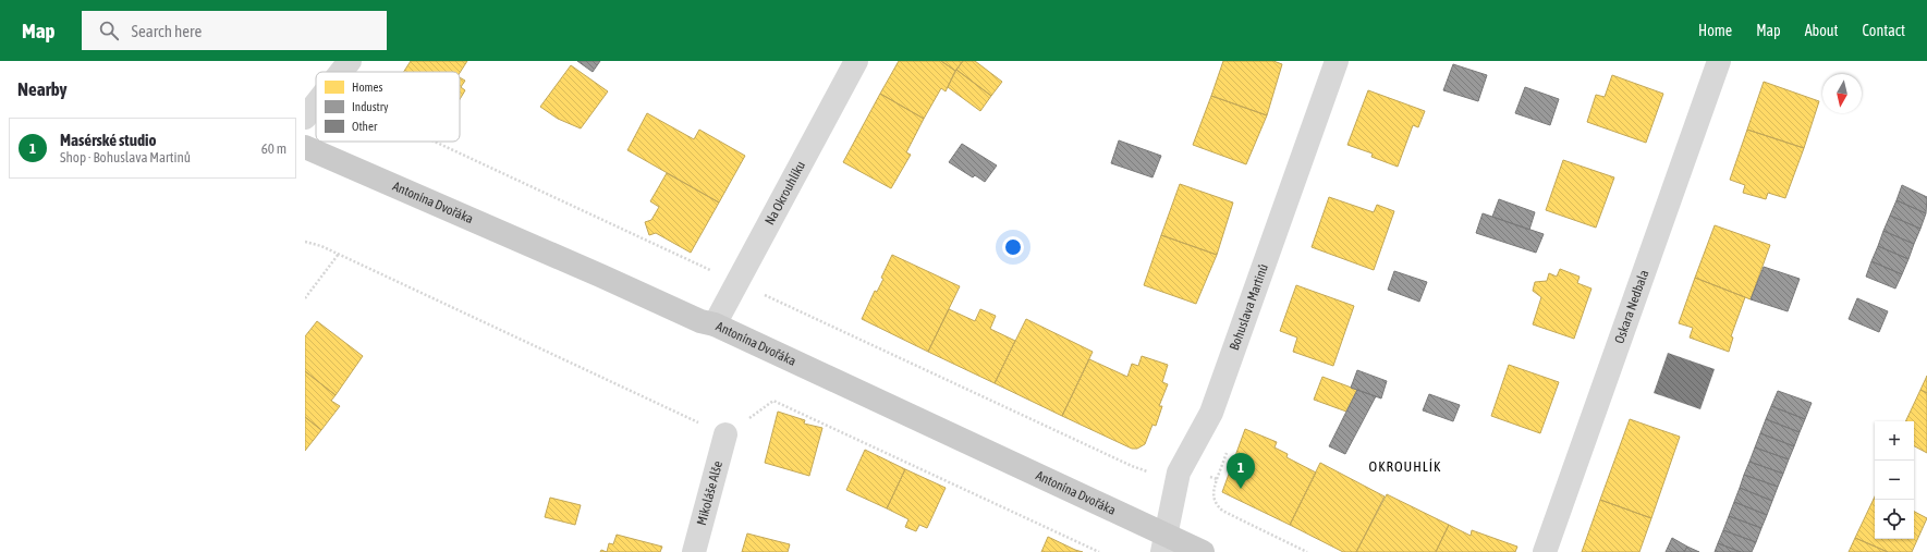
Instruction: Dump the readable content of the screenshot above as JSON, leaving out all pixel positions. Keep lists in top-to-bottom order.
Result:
{
  "streets": {
    "main road": ["Antonína Dvořáka"],
    "street": [
      "Na Okrouhlíku",
      "Bohuslava Martinů",
      "Oskara Nedbala",
      "Mikoláše Alše"
    ]
  },
  "crossings": [
    ["Na Okrouhlíku", "Antonína Dvořáka"],
    ["Antonína Dvořáka", "Bohuslava Martinů"]
  ],
  "districts": ["OKROUHLÍK"],
  "legend": ["Homes", "Industry", "Other"],
  "north": "bottom",
  "page": {
    "header": "Map",
    "search": "Search here",
    "nav": [
      "Home",
      "Map",
      "About",
      "Contact"
    ],
    "heading": "Nearby",
    "list": [
      {
        "mark": "1",
        "name": "Masérské studio",
        "note": "Shop · Bohuslava Martinů",
        "value": "60 m"
      }
    ],
    "map_buttons": ["+", "−"],
    "pins": "1"
  }
}
